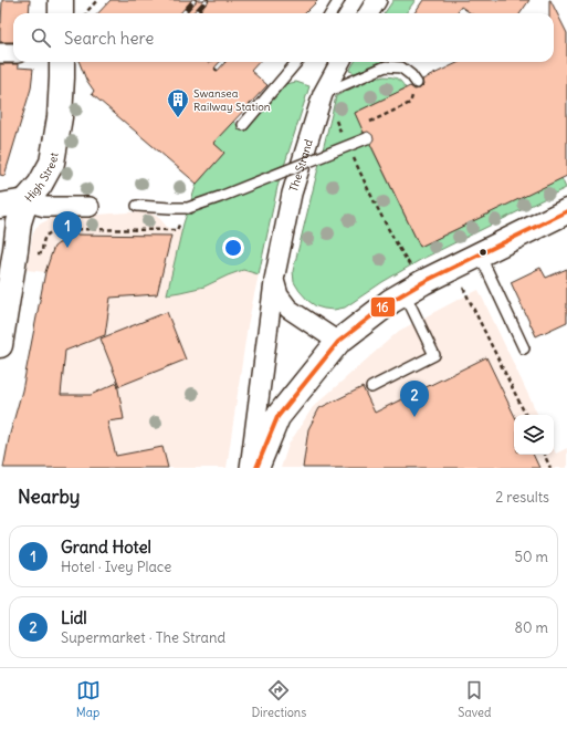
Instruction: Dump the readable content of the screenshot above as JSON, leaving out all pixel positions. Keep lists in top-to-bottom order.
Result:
{
  "streets": {
    "street": ["The Strand", "High Street"]
  },
  "places": {
    "building": ["Swansea Railway Station"]
  },
  "lines": ["transit line 16"],
  "page": {
    "search": "Search here",
    "pins": ["1", "2"],
    "heading": ["Nearby", "2 results"],
    "list": [
      {
        "mark": "1",
        "name": "Grand Hotel",
        "note": "Hotel · Ivey Place",
        "value": "50 m"
      },
      {
        "mark": "2",
        "name": "Lidl",
        "note": "Supermarket · The Strand",
        "value": "80 m"
      }
    ],
    "nav": ["Map", "Directions", "Saved"]
  }
}
